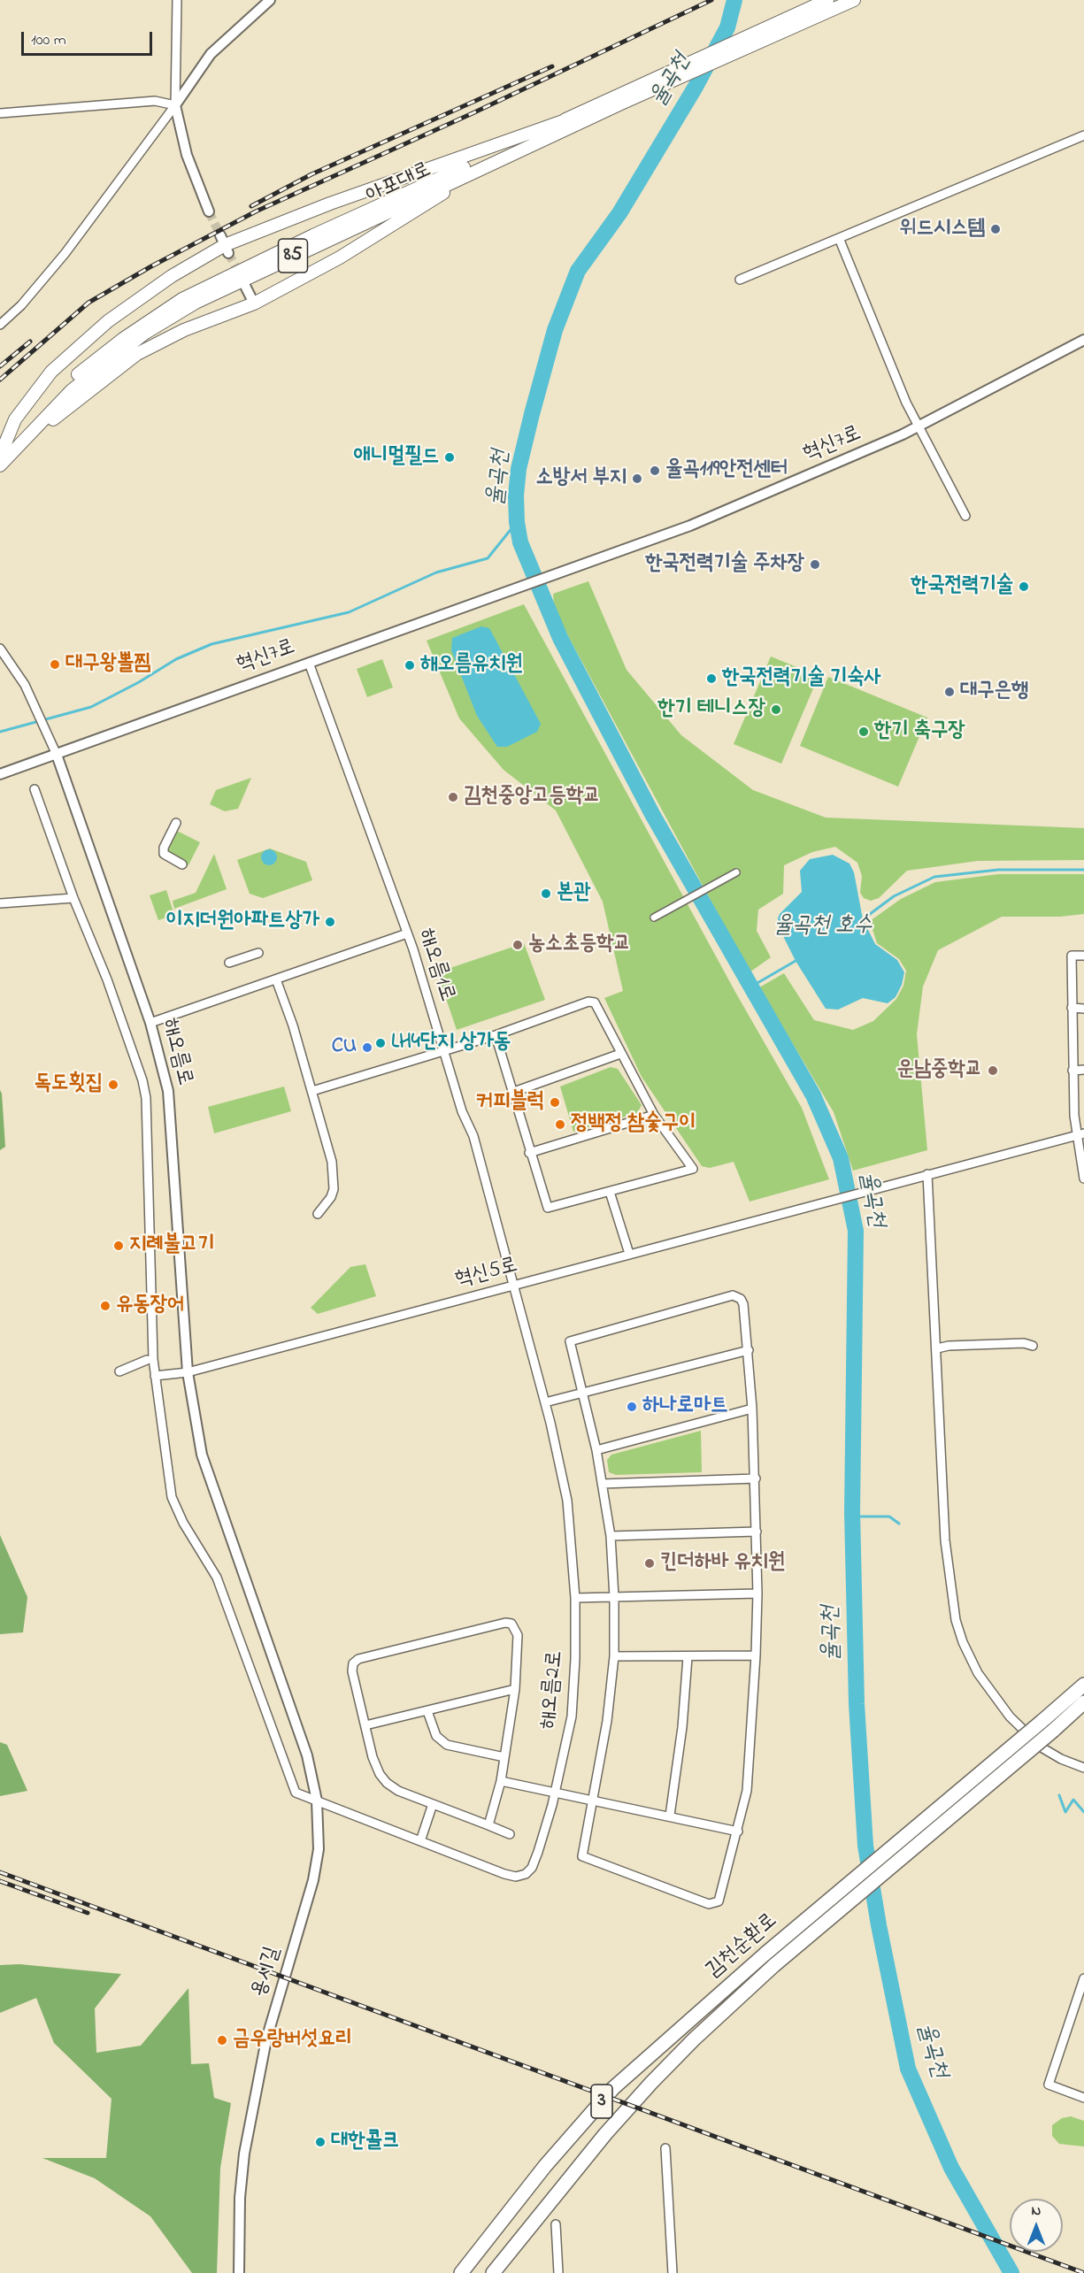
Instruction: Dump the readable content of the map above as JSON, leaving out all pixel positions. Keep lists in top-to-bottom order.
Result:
{
  "streets": {
    "highway": ["김천순환로", "3"],
    "main road": ["아포대로", "85"],
    "street": [
      "혁신7로",
      "해오름1로",
      "해오름로",
      "혁신5로",
      "해오름2로",
      "용시길"
    ]
  },
  "crossings": [
    ["혁신7로", "해오름1로"],
    ["혁신7로", "해오름로"],
    ["해오름1로", "혁신5로"],
    ["해오름1로", "해오름2로"],
    ["해오름로", "혁신5로"],
    ["해오름로", "해오름2로"],
    ["해오름로", "용시길"],
    ["혁신5로", "해오름2로"],
    ["해오름2로", "용시길"]
  ],
  "water": ["율곡천", "율곡천 호수"],
  "places": [
    "위드시스템",
    "애니멀필드",
    "율곡119안전센터",
    "소방서 부지",
    "한국전력기술 주차장",
    "한국전력기술",
    "대구왕뽈찜",
    "해오름유치원",
    "한국전력기술 기숙사",
    "대구은행",
    "한기 테니스장",
    "한기 축구장",
    "김천중앙고등학교",
    "본관",
    "이지더원아파트상가",
    "농소초등학교",
    "LH4단지 상가동",
    "CU",
    "운남중학교",
    "독도횟집",
    "커피블럭",
    "정백정 참숯구이",
    "지례불고기",
    "유동장어",
    "하나로마트",
    "킨더하바 유치원",
    "금우랑버섯요리",
    "대한콜크"
  ],
  "scale_bar": "100 m",
  "north": "top"
}
